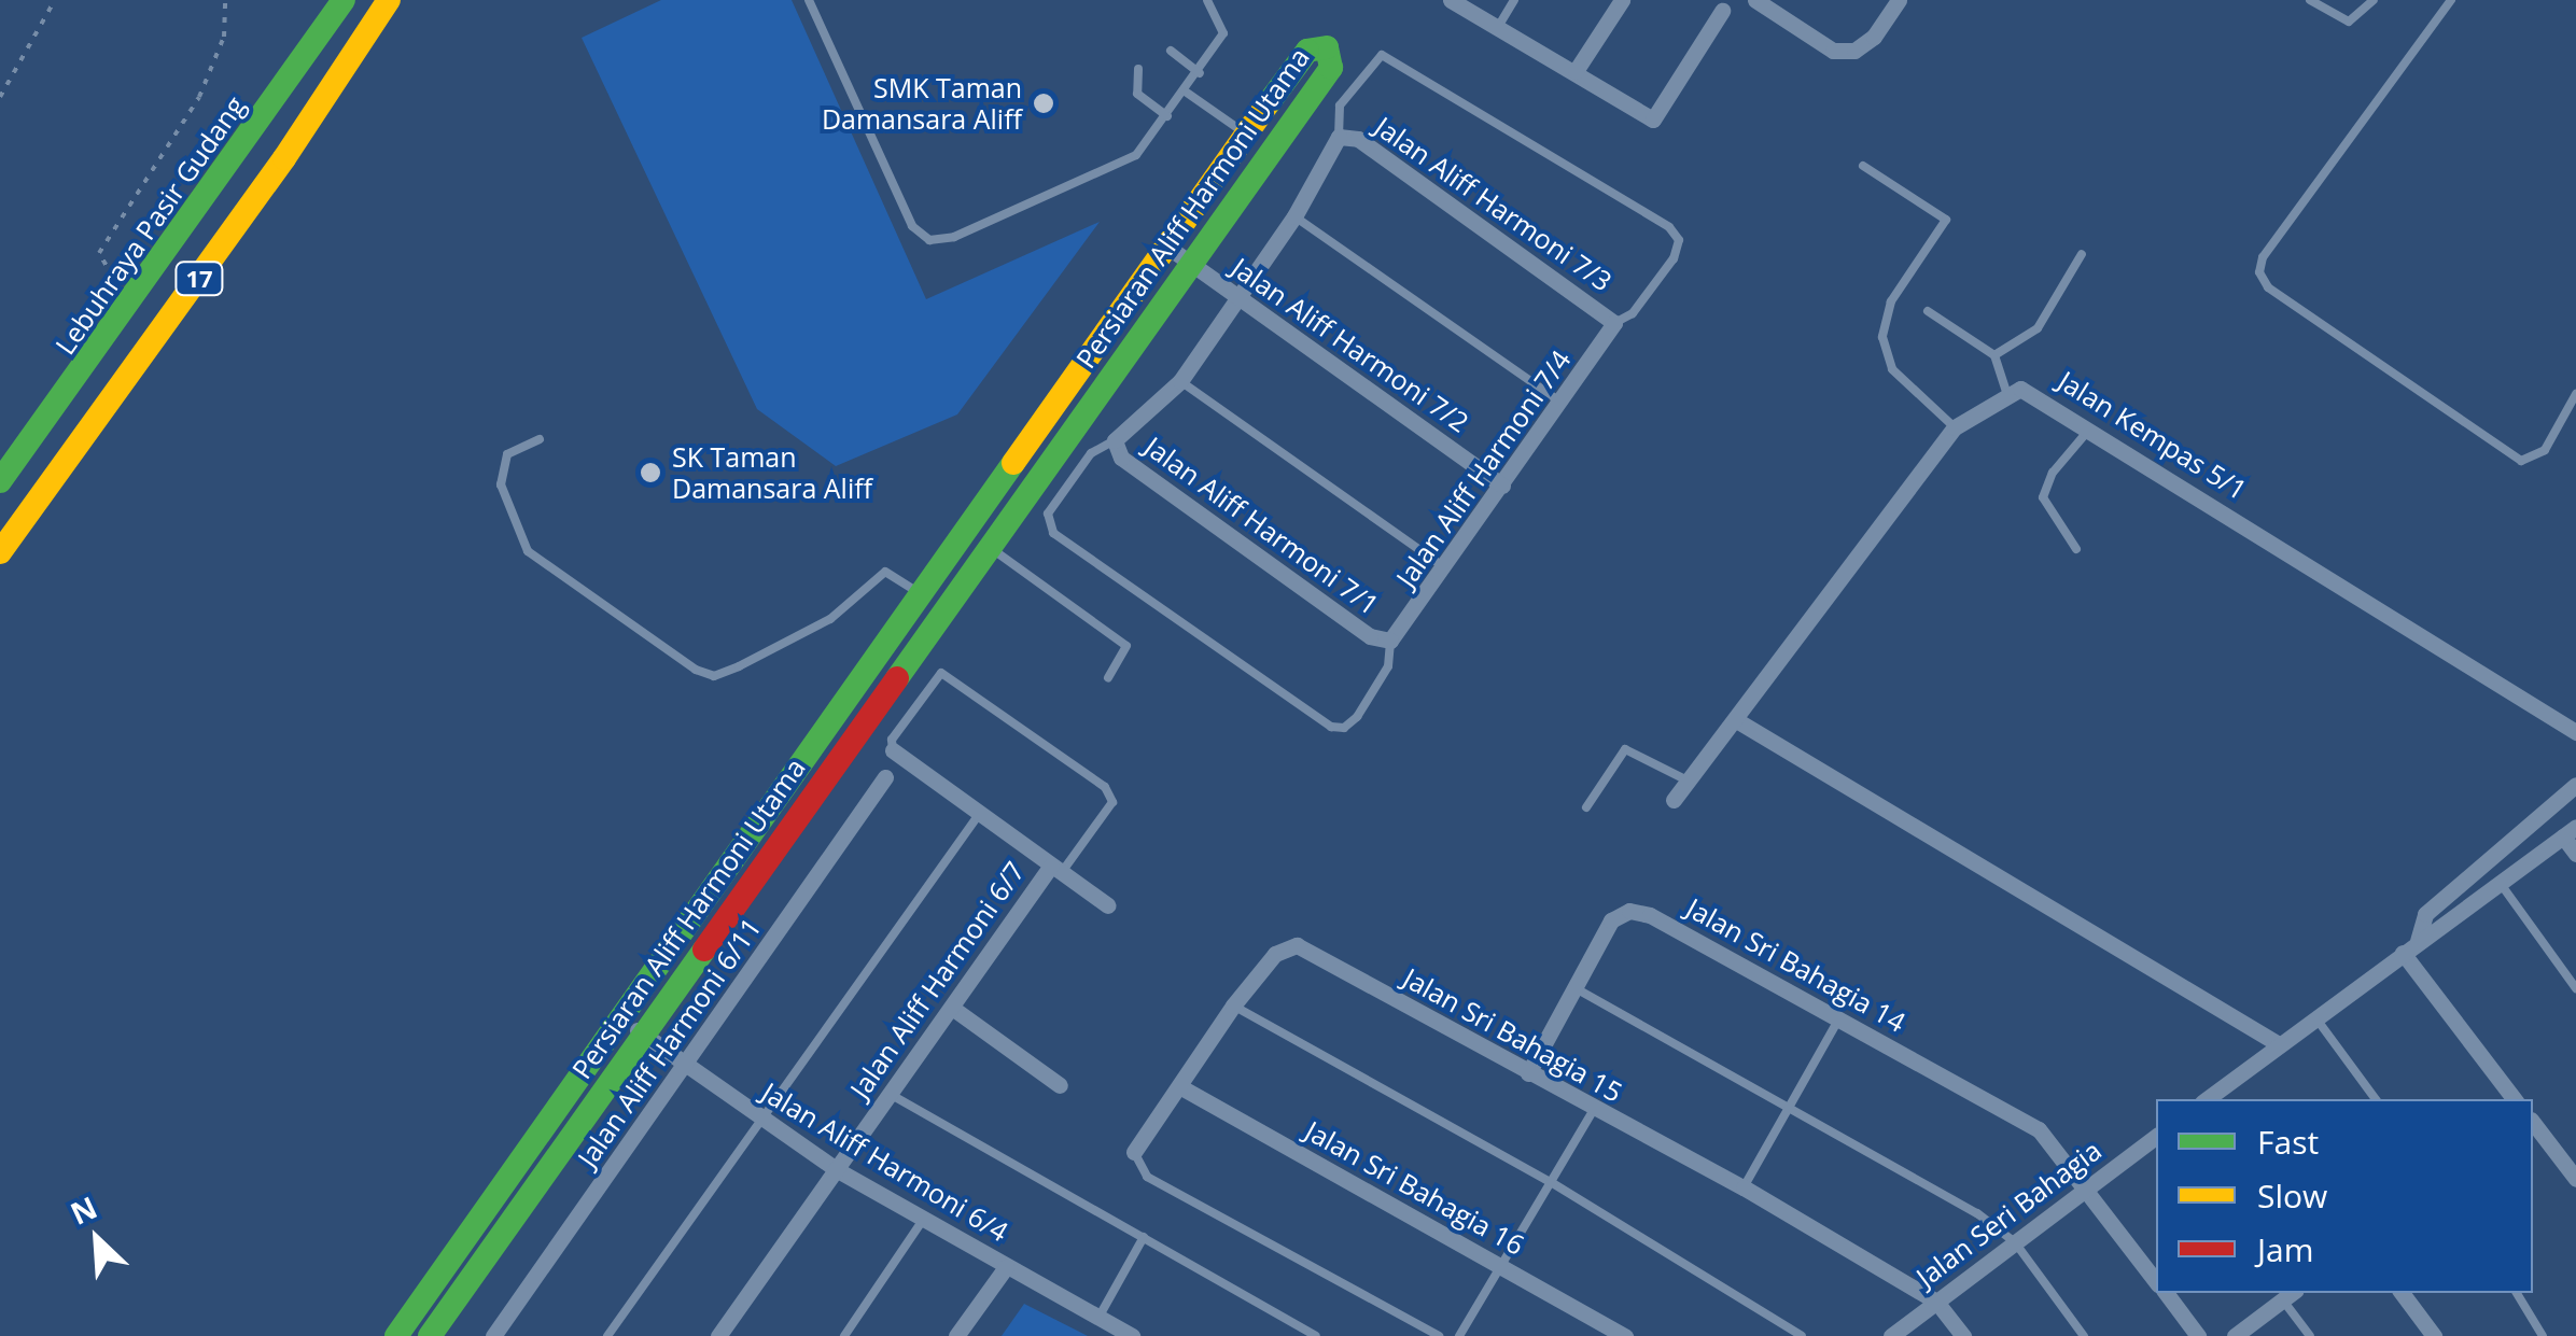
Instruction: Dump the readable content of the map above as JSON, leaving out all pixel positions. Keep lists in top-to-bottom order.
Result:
{
  "streets": {
    "main road": ["Persiaran Aliff Harmoni Utama", "Lebuhraya Pasir Gudang", "17"],
    "street": [
      "Jalan Aliff Harmoni 7/3",
      "Jalan Aliff Harmoni 7/2",
      "Jalan Kempas 5/1",
      "Jalan Aliff Harmoni 7/4",
      "Jalan Aliff Harmoni 7/1",
      "Jalan Sri Bahagia 14",
      "Jalan Aliff Harmoni 6/7",
      "Jalan Sri Bahagia 15",
      "Jalan Aliff Harmoni 6/11",
      "Jalan Aliff Harmoni 6/4",
      "Jalan Sri Bahagia 16",
      "Jalan Seri Bahagia"
    ]
  },
  "crossings": [
    ["Jalan Aliff Harmoni 7/3", "Jalan Aliff Harmoni 7/4"],
    ["Persiaran Aliff Harmoni Utama", "Jalan Aliff Harmoni 7/2"],
    ["Persiaran Aliff Harmoni Utama", "Jalan Aliff Harmoni 6/4"],
    ["Jalan Aliff Harmoni 7/2", "Jalan Aliff Harmoni 7/4"],
    ["Jalan Aliff Harmoni 7/4", "Jalan Aliff Harmoni 7/1"],
    ["Jalan Sri Bahagia 14", "Jalan Sri Bahagia 15"],
    ["Jalan Sri Bahagia 14", "Jalan Seri Bahagia"],
    ["Jalan Aliff Harmoni 6/7", "Jalan Aliff Harmoni 6/4"],
    ["Jalan Sri Bahagia 15", "Jalan Sri Bahagia 16"],
    ["Jalan Sri Bahagia 15", "Jalan Seri Bahagia"],
    ["Jalan Aliff Harmoni 6/11", "Jalan Aliff Harmoni 6/4"]
  ],
  "places": ["SMK Taman Damansara Aliff", "SK Taman Damansara Aliff"],
  "legend": ["Fast", "Slow", "Jam"],
  "north": "top left"
}
